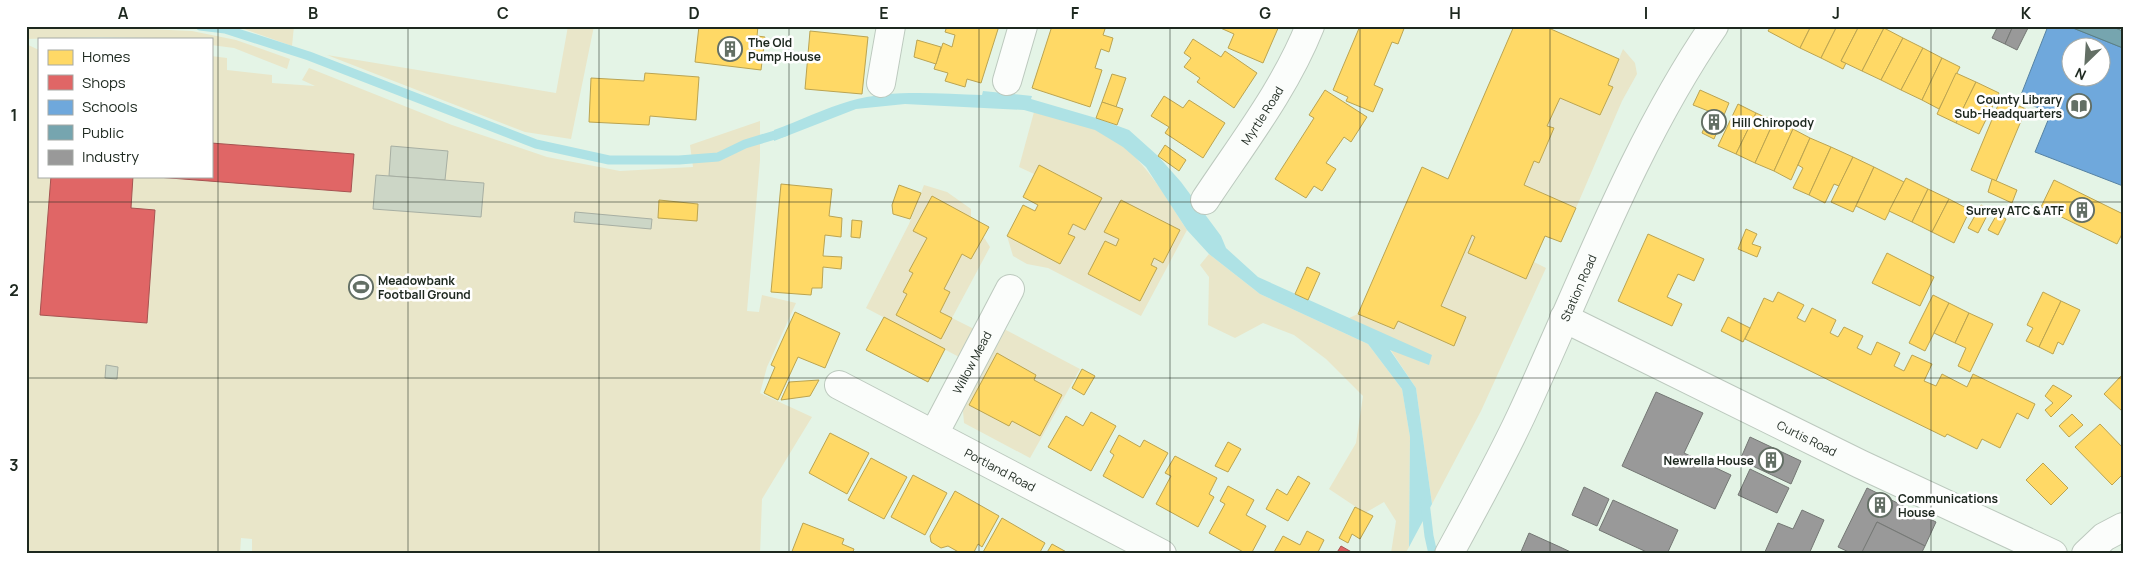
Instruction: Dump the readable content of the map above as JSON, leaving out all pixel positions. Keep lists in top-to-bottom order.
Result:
{
  "streets": {
    "street": [
      "Myrtle Road",
      "Station Road",
      "Willow Mead",
      "Curtis Road",
      "Portland Road"
    ]
  },
  "crossings": [
    ["Station Road", "Curtis Road"],
    ["Willow Mead", "Portland Road"]
  ],
  "places": {
    "building": [
      "The Old Pump House",
      "Hill Chiropody",
      "Surrey ATC & ATF",
      "Newrella House",
      "Communications House"
    ],
    "library": ["County Library Sub-Headquarters"],
    "sports": ["Meadowbank Football Ground"]
  },
  "legend": [
    "Homes",
    "Shops",
    "Schools",
    "Public",
    "Industry"
  ],
  "north": "bottom left",
  "grid": {
    "columns": [
      "A",
      "B",
      "C",
      "D",
      "E",
      "F",
      "G",
      "H",
      "I",
      "J",
      "K"
    ],
    "rows": ["1", "2", "3"]
  }
}
